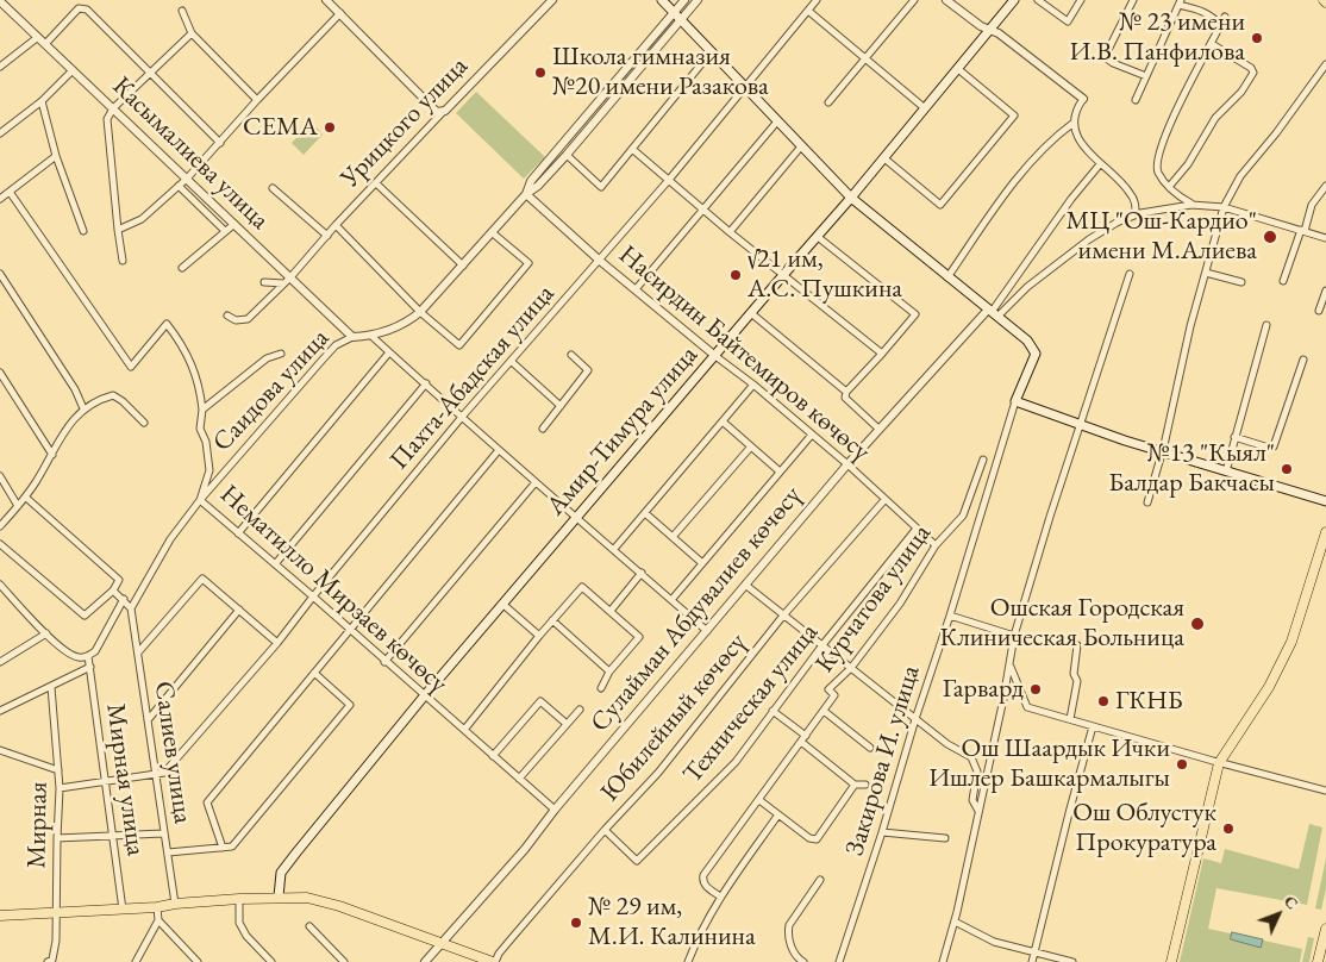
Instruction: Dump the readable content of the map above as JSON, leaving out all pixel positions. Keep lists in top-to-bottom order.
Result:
{
  "streets": {
    "main road": ["Амир-Тимура улица"],
    "street": [
      "Урицкого улица",
      "Касымалиева улица",
      "Насирдин Байтемиров көчөсү",
      "Пахта-Абадская улица",
      "Саидова улица",
      "Нематилло Мирзаев көчөсү",
      "Курчатова улица",
      "Сулайман Абдувалиев көчөсү",
      "Техническая улица",
      "Юбилейный көчөсү",
      "Салиев улица",
      "Закирова И. улица",
      "Мирная улица",
      "Мирная"
    ]
  },
  "crossings": [
    ["Урицкого улица", "Касымалиева улица"],
    ["Касымалиева улица", "Саидова улица"],
    ["Насирдин Байтемиров көчөсү", "Пахта-Абадская улица"],
    ["Насирдин Байтемиров көчөсү", "Саидова улица"],
    ["Насирдин Байтемиров көчөсү", "Амир-Тимура улица"],
    ["Насирдин Байтемиров көчөсү", "Курчатова улица"],
    ["Насирдин Байтемиров көчөсү", "Сулайман Абдувалиев көчөсү"],
    ["Насирдин Байтемиров көчөсү", "Техническая улица"],
    ["Насирдин Байтемиров көчөсү", "Юбилейный көчөсү"],
    ["Пахта-Абадская улица", "Нематилло Мирзаев көчөсү"],
    ["Пахта-Абадская улица", "Салиев улица"],
    ["Саидова улица", "Нематилло Мирзаев көчөсү"],
    ["Саидова улица", "Салиев улица"],
    ["Амир-Тимура улица", "Нематилло Мирзаев көчөсү"],
    ["Нематилло Мирзаев көчөсү", "Сулайман Абдувалиев көчөсү"],
    ["Техническая улица", "Юбилейный көчөсү"]
  ],
  "places": [
    "№ 23 имени И.В. Панфилова",
    "Школа гимназия №20 имени Разакова",
    "СЕМА",
    "МЦ \"Ош-Кардио\" имени М.Алиева",
    "√21 им, А.С. Пушкина",
    "№13 \"Кыял\" Балдар Бакчасы",
    "Ошская Городская Клиническая Больница",
    "Гарвард",
    "ГКНБ",
    "Ош Шаардык Ички Ишлер Башкармалыгы",
    "Ош Облустук Прокуратура",
    "№ 29 им, М.И. Калинина"
  ],
  "north": "top right"
}
